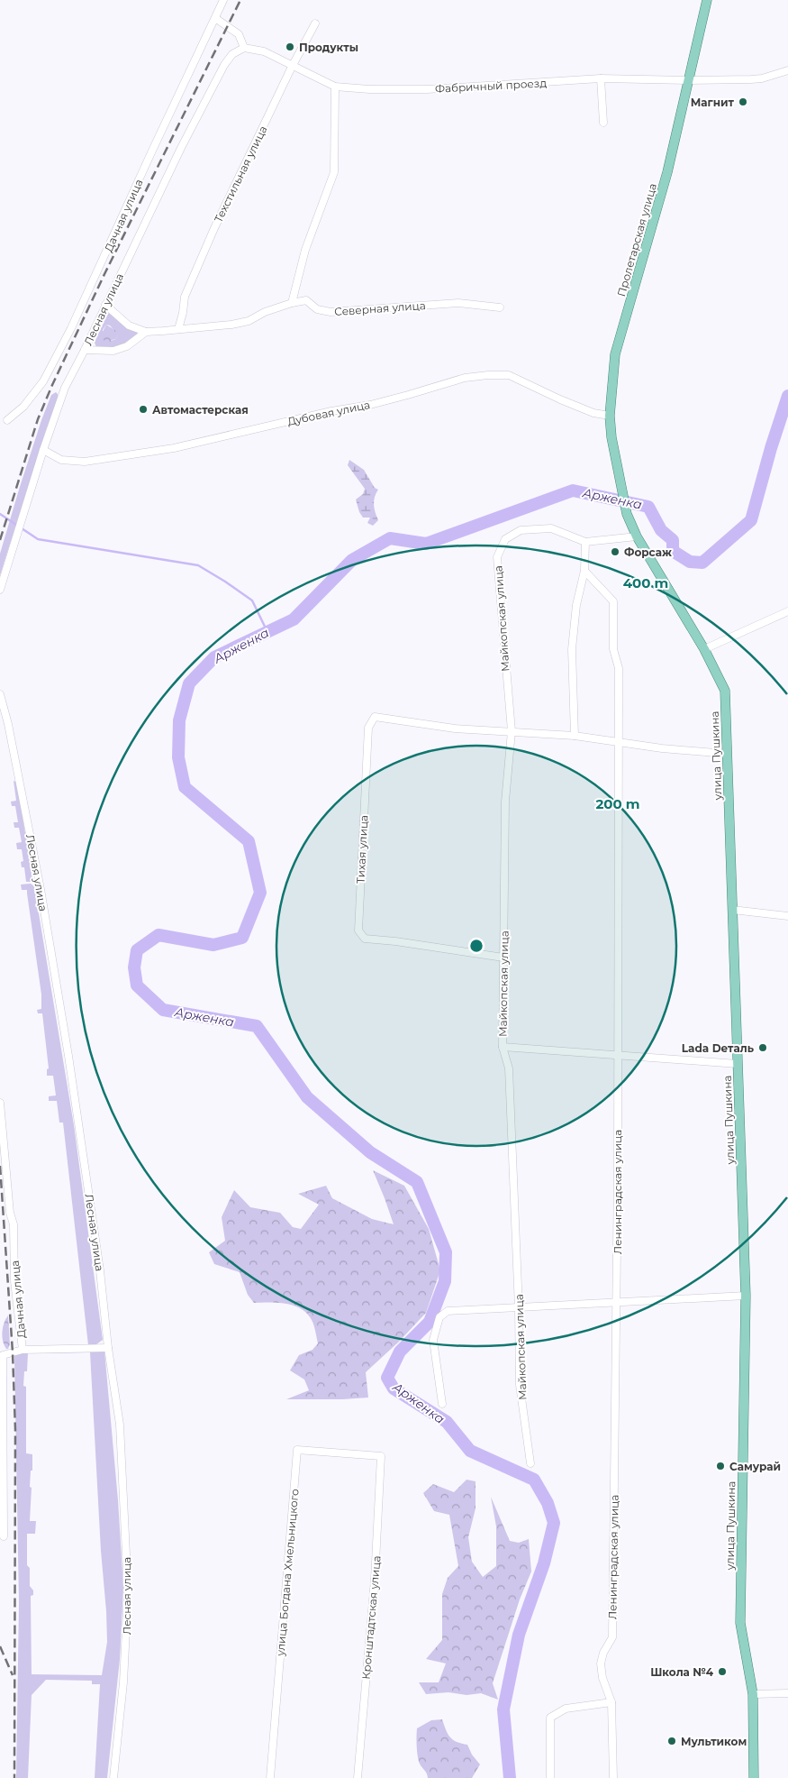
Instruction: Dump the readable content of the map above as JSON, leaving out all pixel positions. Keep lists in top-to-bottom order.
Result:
{
  "streets": {
    "main road": ["Пролетарская улица", "улица Пушкина"],
    "street": [
      "Фабричный проезд",
      "Техстильная улица",
      "Дачная улица",
      "Северная улица",
      "Лесная улица",
      "Дубовая улица",
      "Майкопская улица",
      "Тихая улица",
      "Ленинградская улица",
      "улица Богдана Хмельницкого",
      "Кронштадтская улица"
    ]
  },
  "crossings": [
    ["Фабричный проезд", "Техстильная улица"],
    ["Фабричный проезд", "Пролетарская улица"],
    ["Фабричный проезд", "Лесная улица"],
    ["Техстильная улица", "Северная улица"],
    ["Пролетарская улица", "Дубовая улица"],
    ["Пролетарская улица", "улица Пушкина"],
    ["Лесная улица", "Дубовая улица"],
    ["Майкопская улица", "Тихая улица"],
    ["улица Богдана Хмельницкого", "Кронштадтская улица"]
  ],
  "water": ["Арженка"],
  "places": [
    "Продукты",
    "Магнит",
    "Автомастерская",
    "Форсаж",
    "Lada Dеталь",
    "Самурай",
    "Школа №4",
    "Мультиком"
  ],
  "rings": ["400 m", "200 m"]
}
